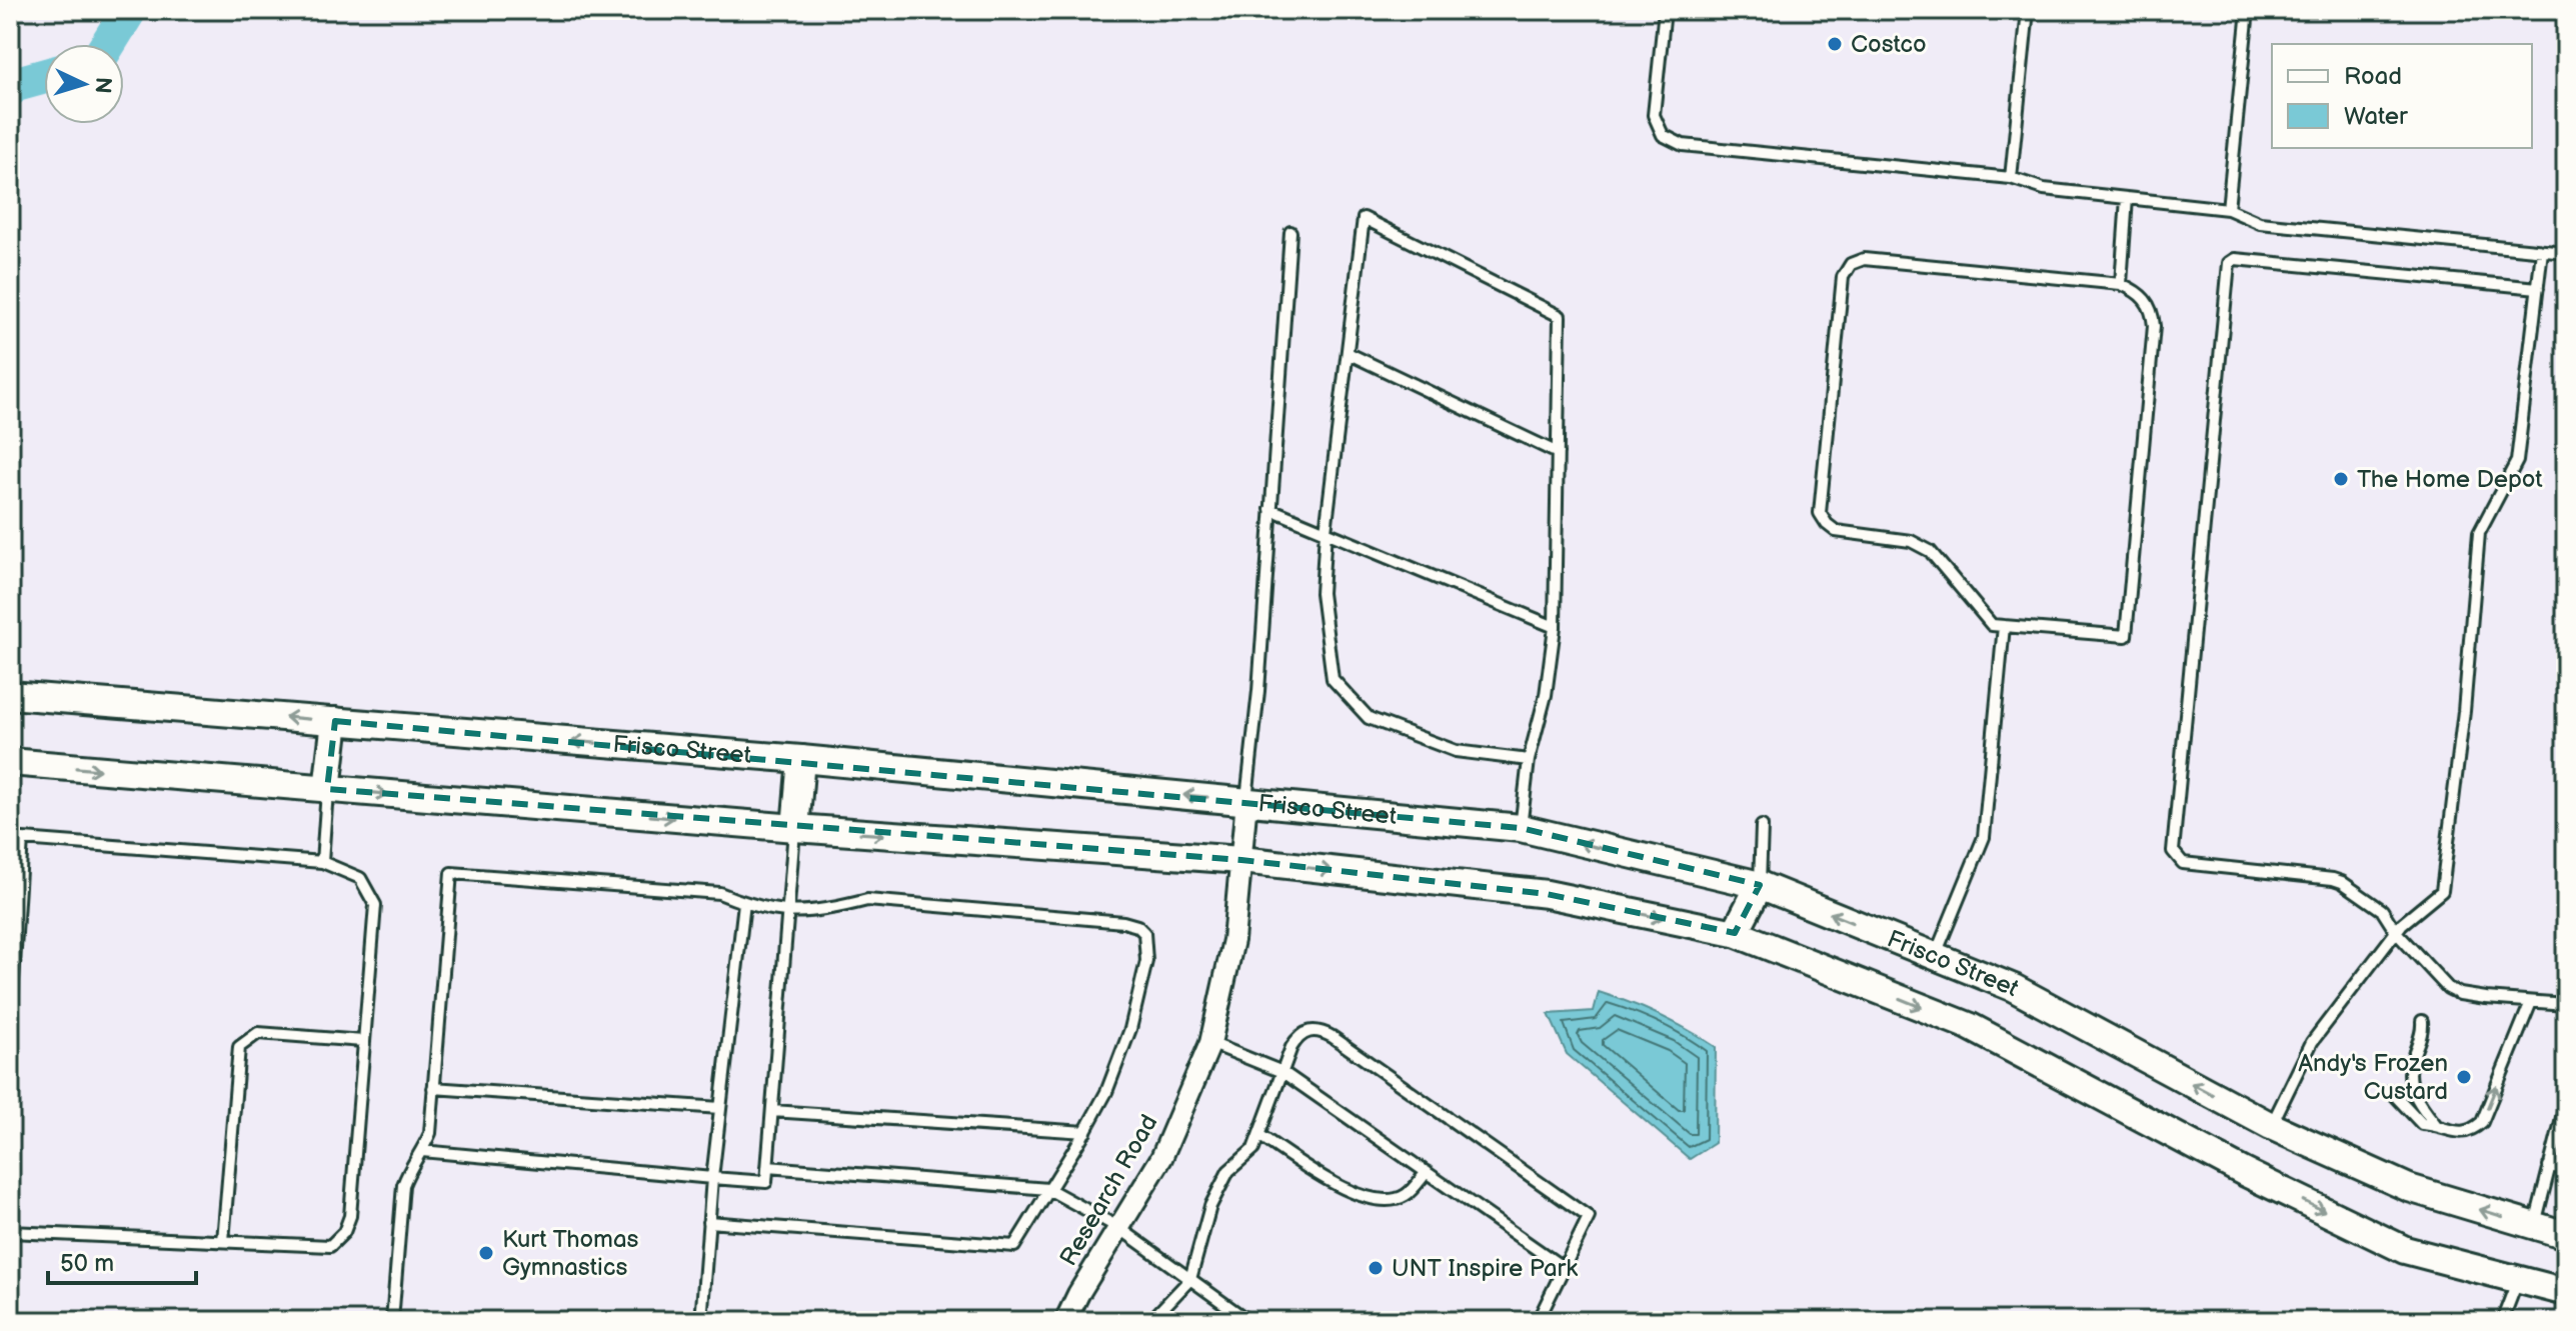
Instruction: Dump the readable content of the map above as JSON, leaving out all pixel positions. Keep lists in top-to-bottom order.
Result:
{
  "streets": {
    "street": ["Frisco Street", "Research Road"]
  },
  "crossings": [
    ["Frisco Street", "Research Road"]
  ],
  "places": [
    "Costco",
    "The Home Depot",
    "Andy's Frozen Custard",
    "Kurt Thomas Gymnastics",
    "UNT Inspire Park"
  ],
  "legend": ["Road", "Water"],
  "scale_bar": "50 m",
  "north": "right"
}
